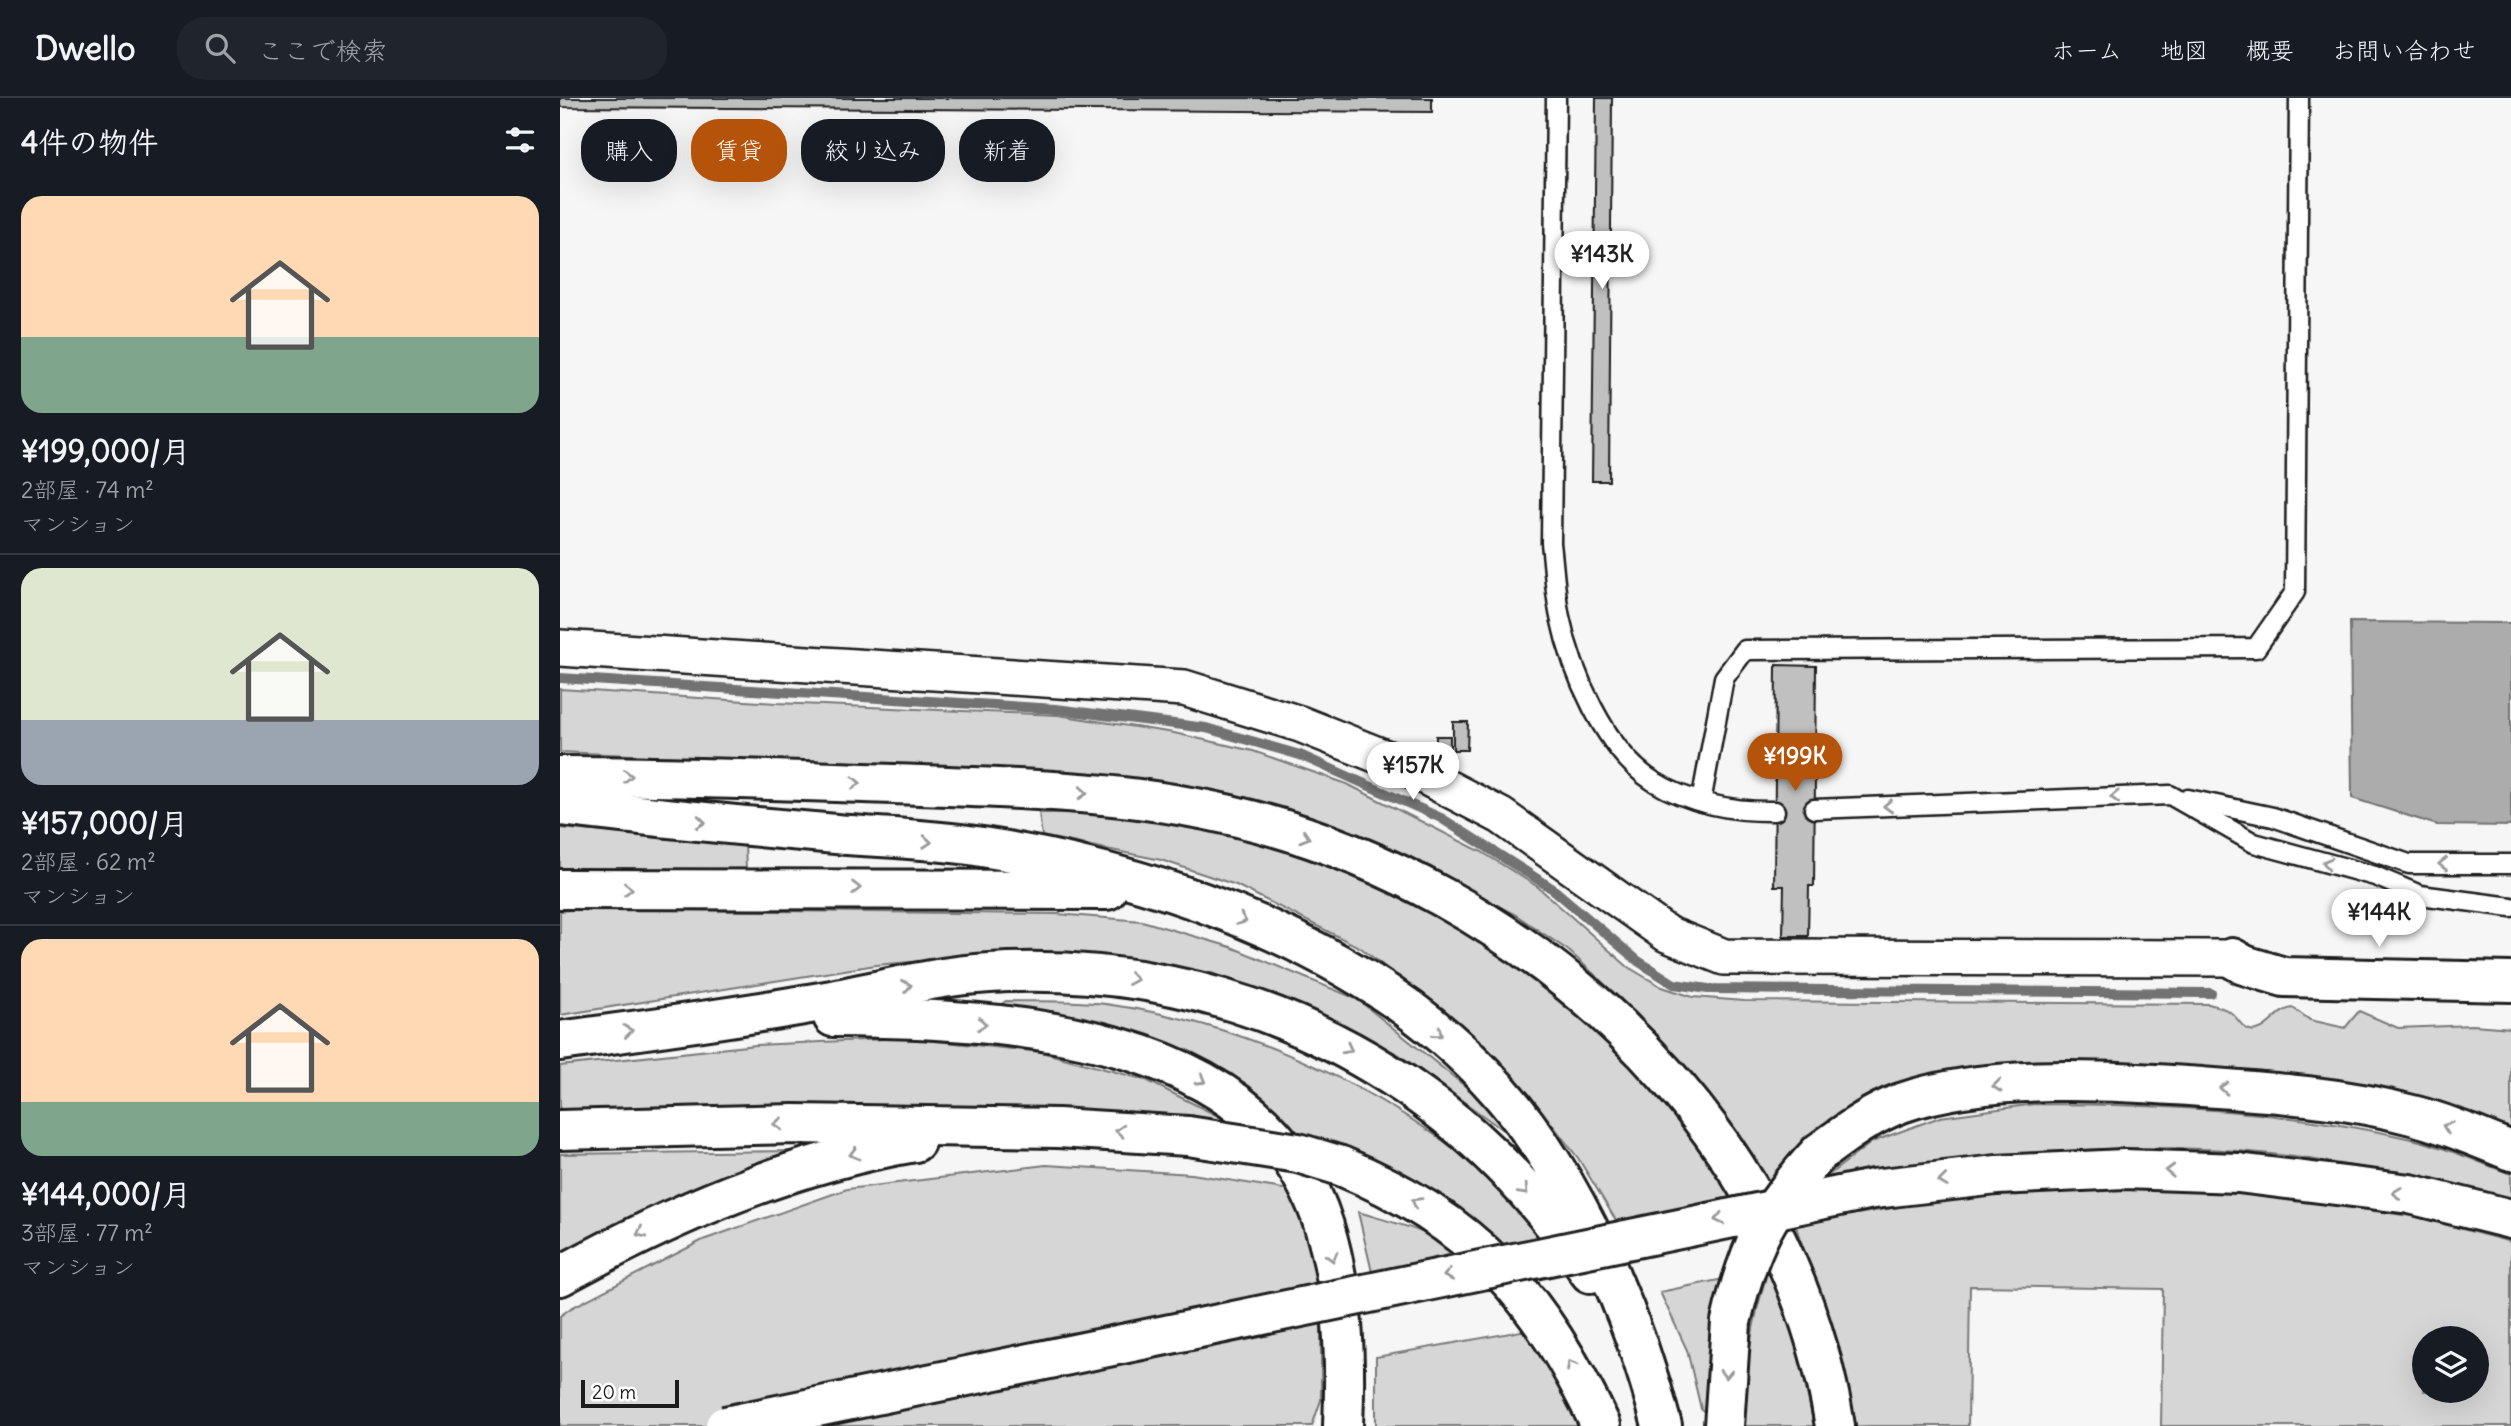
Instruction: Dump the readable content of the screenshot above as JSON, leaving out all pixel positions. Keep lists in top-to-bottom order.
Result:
{
  "scale_bar": "20 m",
  "page": {
    "header": "Dwello",
    "search": "ここで検索",
    "nav": [
      "ホーム",
      "地図",
      "概要",
      "お問い合わせ"
    ],
    "heading": "4件の物件",
    "chip": [
      "購入",
      "賃貸",
      "絞り込み",
      "新着"
    ],
    "list": [
      {
        "name": "¥199,000/月",
        "note": "2部屋 · 74 m² · マンション"
      },
      {
        "name": "¥157,000/月",
        "note": "2部屋 · 62 m² · マンション"
      },
      {
        "name": "¥144,000/月",
        "note": "3部屋 · 77 m² · マンション"
      }
    ],
    "price": [
      "¥143K",
      "¥199K",
      "¥157K",
      "¥144K"
    ],
    "scale": "20 m"
  }
}
